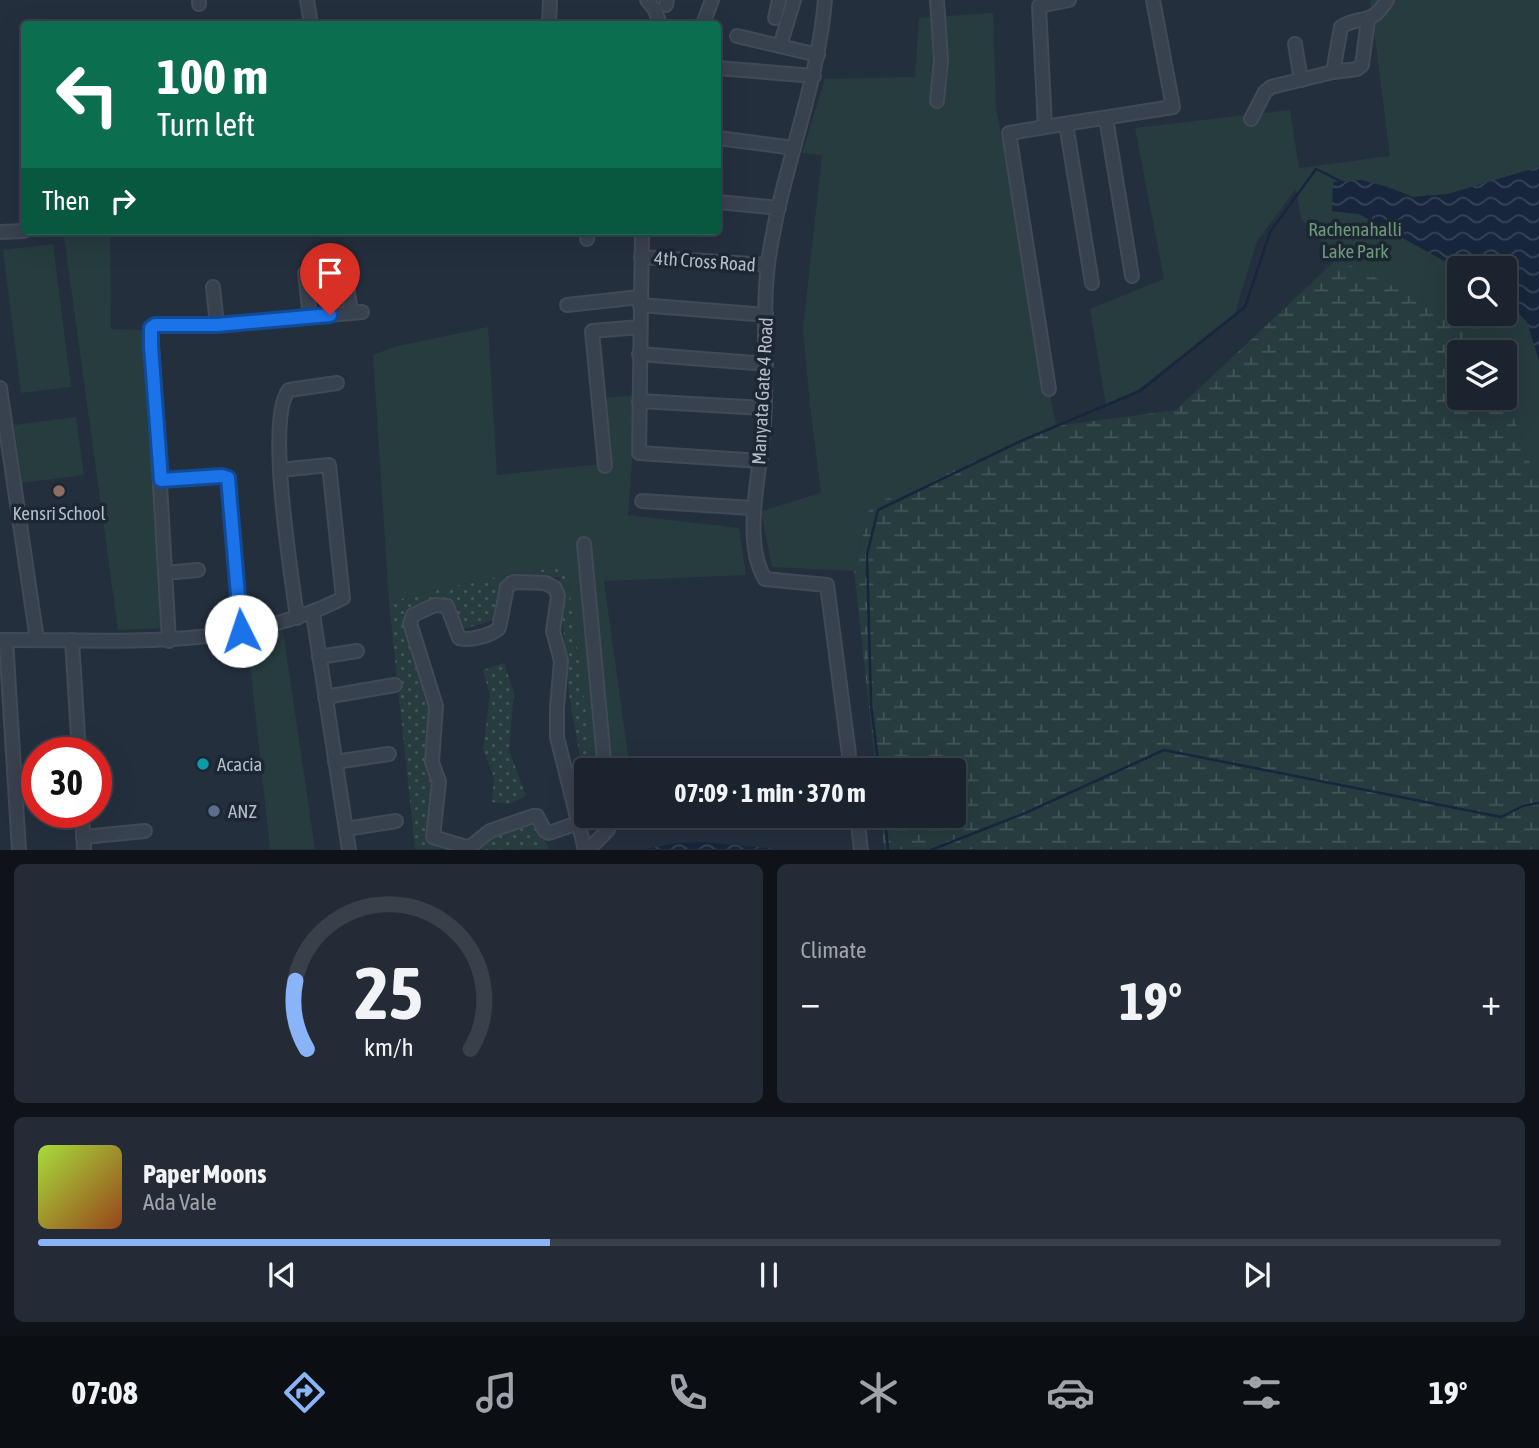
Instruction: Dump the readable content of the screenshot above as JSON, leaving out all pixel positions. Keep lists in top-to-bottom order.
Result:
{
  "streets": {
    "street": ["4th Cross Road", "Manyata Gate 4 Road"]
  },
  "crossings": [
    ["4th Cross Road", "Manyata Gate 4 Road"]
  ],
  "parks": ["Rachenahalli Lake Park"],
  "places": ["Kensri School", "Acacia", "ANZ"],
  "page": {
    "turn": ["100 m", "Turn left"],
    "then": "Then",
    "limit": "30",
    "trip": "07:09 · 1 min · 370 m",
    "tile": "Climate",
    "heat": ["−", "19°", "+"],
    "song": ["Paper Moons", "Ada Vale"],
    "tabs": ["07:08", "19°"],
    "gauge": ["25", "km/h"]
  }
}
